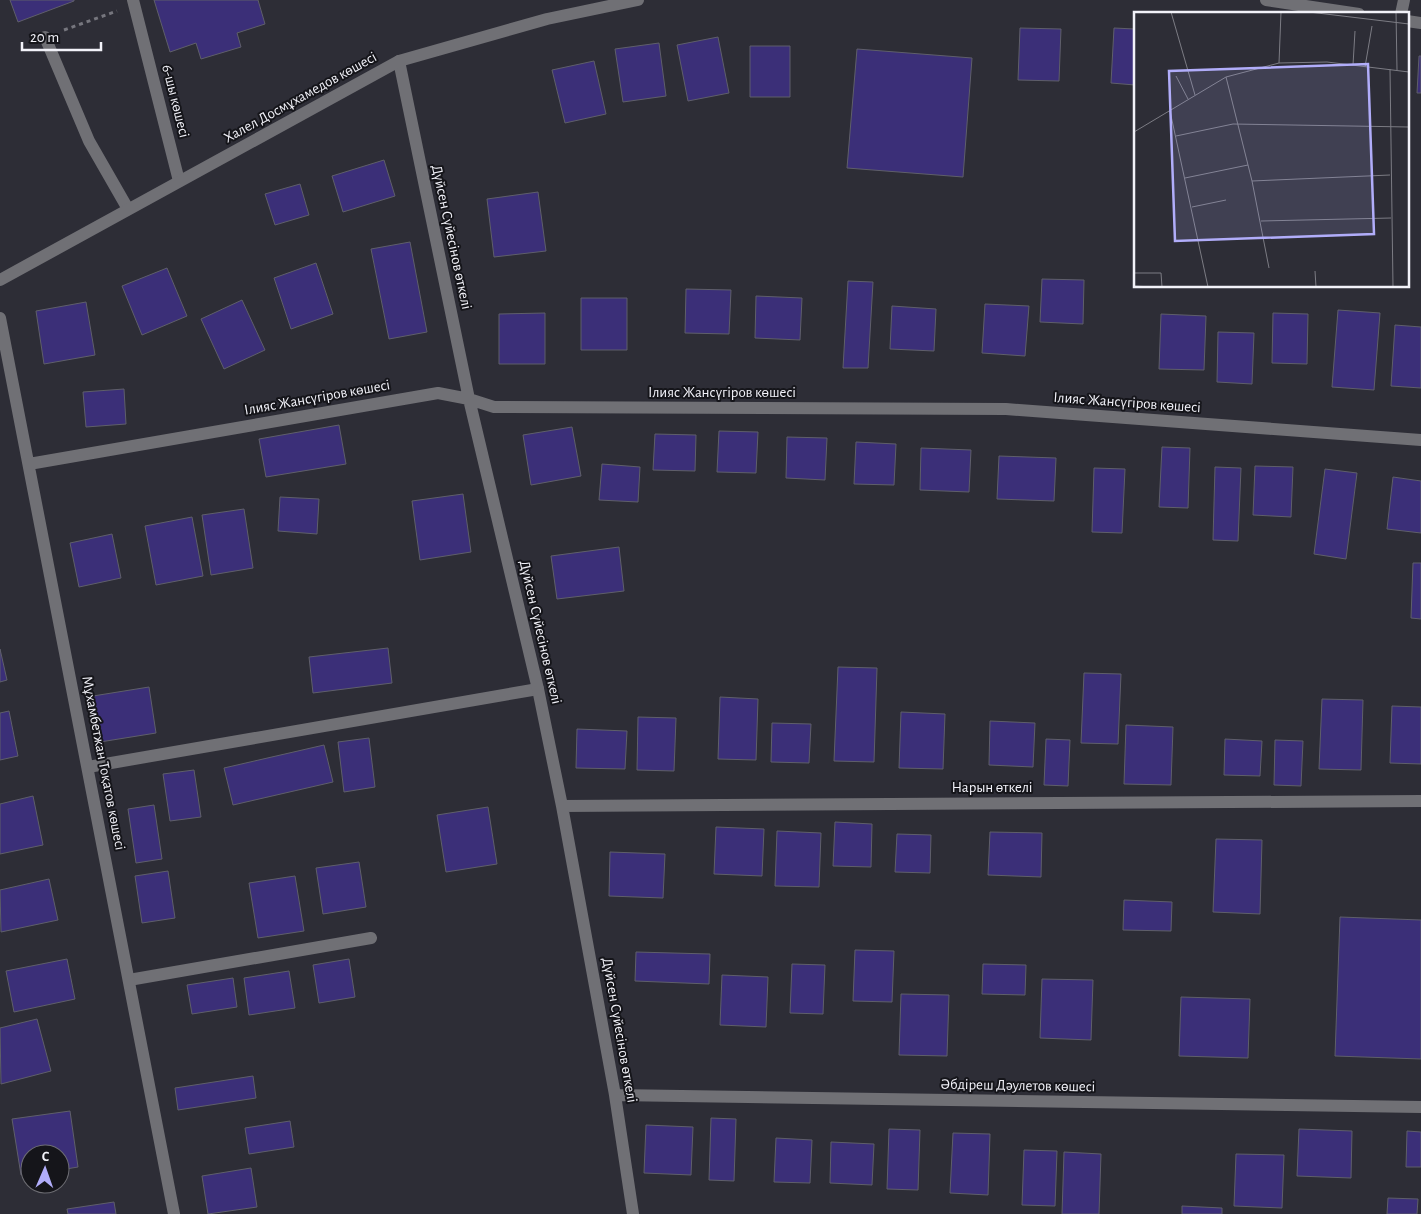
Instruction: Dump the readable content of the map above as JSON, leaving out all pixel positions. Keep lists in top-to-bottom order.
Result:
{
  "streets": {
    "street": [
      "Халел Досмұхамедов көшесі",
      "6-шы көшесі",
      "Дүйсен Сүйесінов өткелі",
      "Ілияс Жансүгіров көшесі",
      "Мұхамбетжан Тоқатов көшесі",
      "Нарын өткелі",
      "Әбдіреш Дәулетов көшесі"
    ]
  },
  "crossings": [
    ["Халел Досмұхамедов көшесі", "6-шы көшесі"],
    ["Халел Досмұхамедов көшесі", "Дүйсен Сүйесінов өткелі"],
    ["Дүйсен Сүйесінов өткелі", "Ілияс Жансүгіров көшесі"],
    ["Дүйсен Сүйесінов өткелі", "Нарын өткелі"],
    ["Дүйсен Сүйесінов өткелі", "Әбдіреш Дәулетов көшесі"],
    ["Ілияс Жансүгіров көшесі", "Мұхамбетжан Тоқатов көшесі"]
  ],
  "scale_bar": "20 m",
  "north": "top"
}
